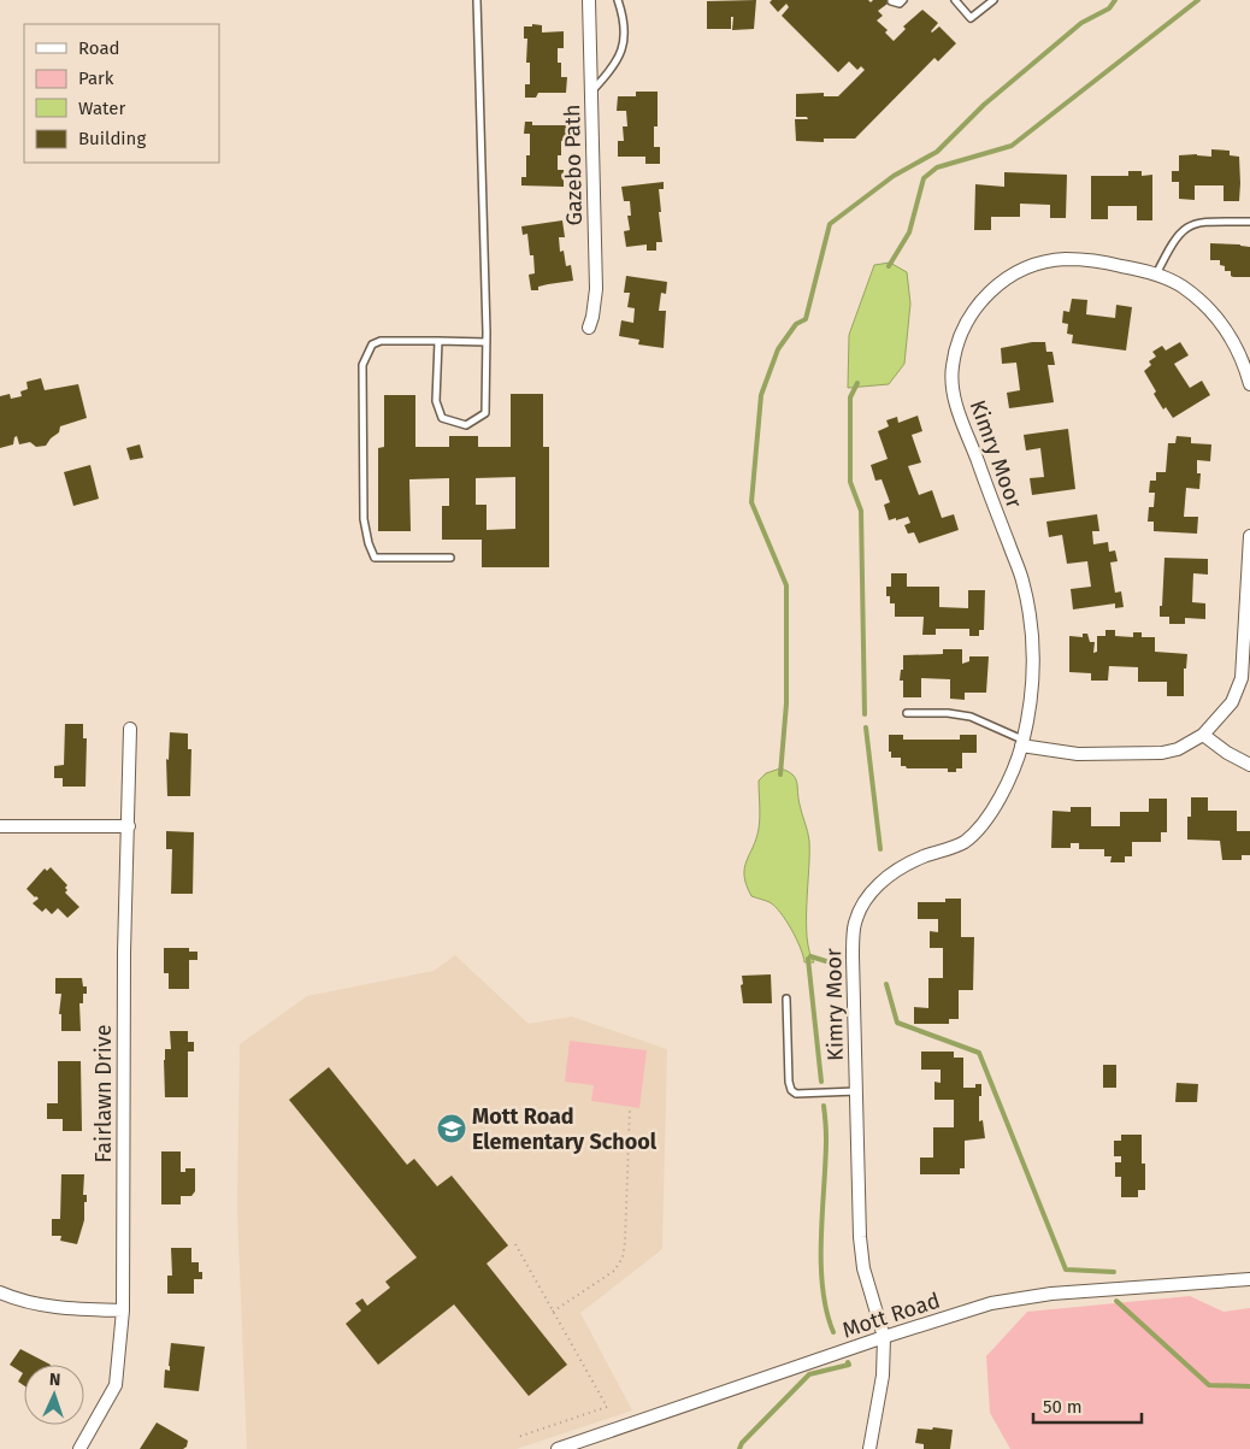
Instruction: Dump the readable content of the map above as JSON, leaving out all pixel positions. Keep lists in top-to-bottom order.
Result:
{
  "streets": {
    "street": [
      "Gazebo Path",
      "Kimry Moor",
      "Fairlawn Drive",
      "Mott Road"
    ]
  },
  "crossings": [
    ["Kimry Moor", "Mott Road"]
  ],
  "places": {
    "school or university": ["Mott Road Elementary School"]
  },
  "legend": [
    "Road",
    "Park",
    "Water",
    "Building"
  ],
  "scale_bar": "50 m",
  "north": "top"
}
